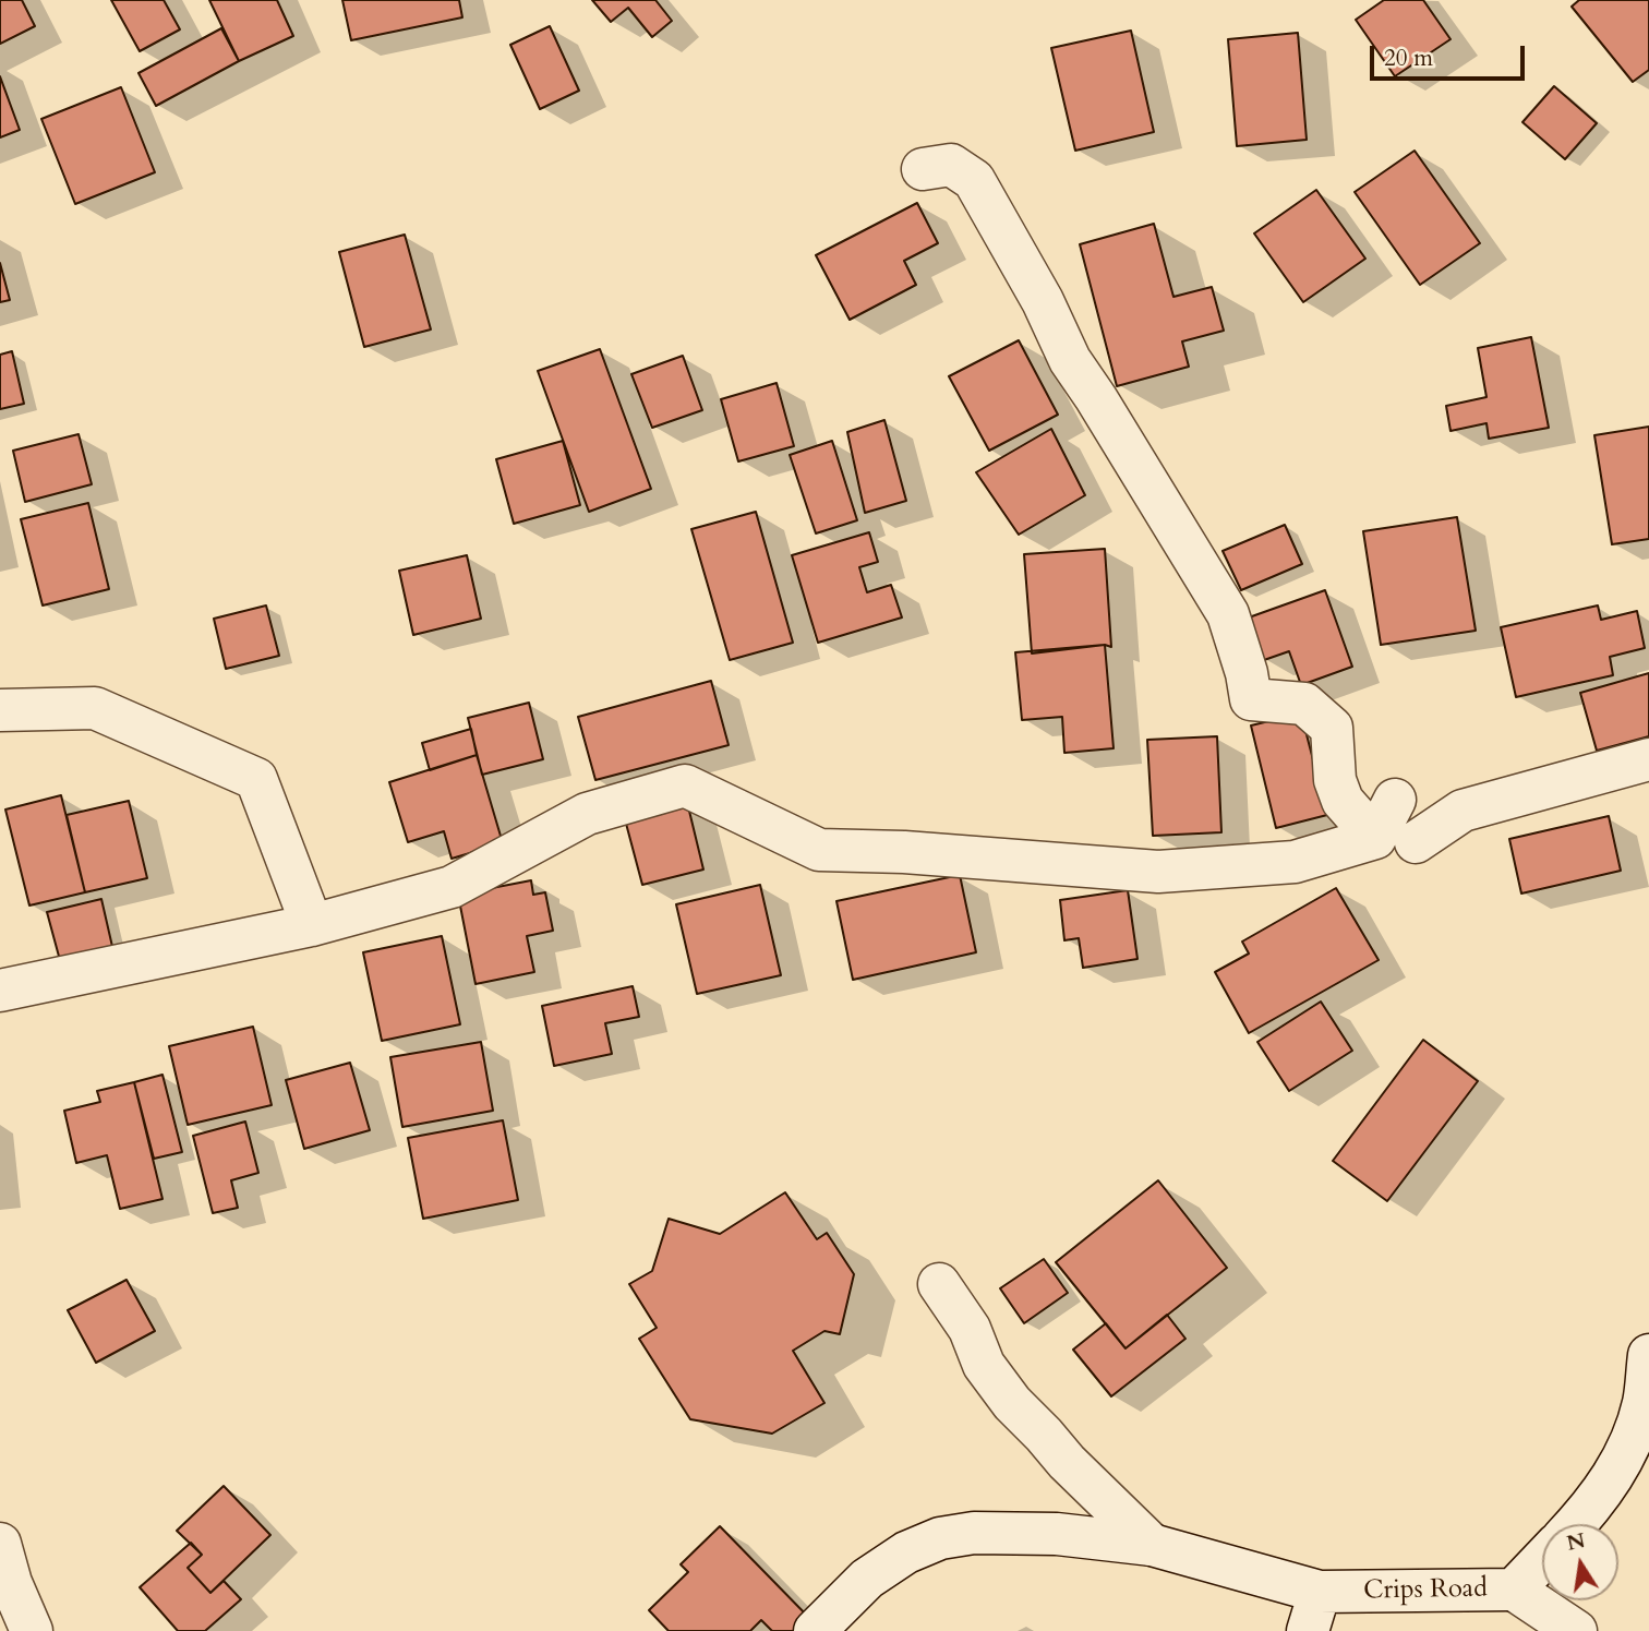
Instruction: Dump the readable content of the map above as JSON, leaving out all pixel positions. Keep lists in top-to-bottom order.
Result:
{
  "streets": {
    "street": ["Crips Road"]
  },
  "scale_bar": "20 m",
  "north": "top"
}
